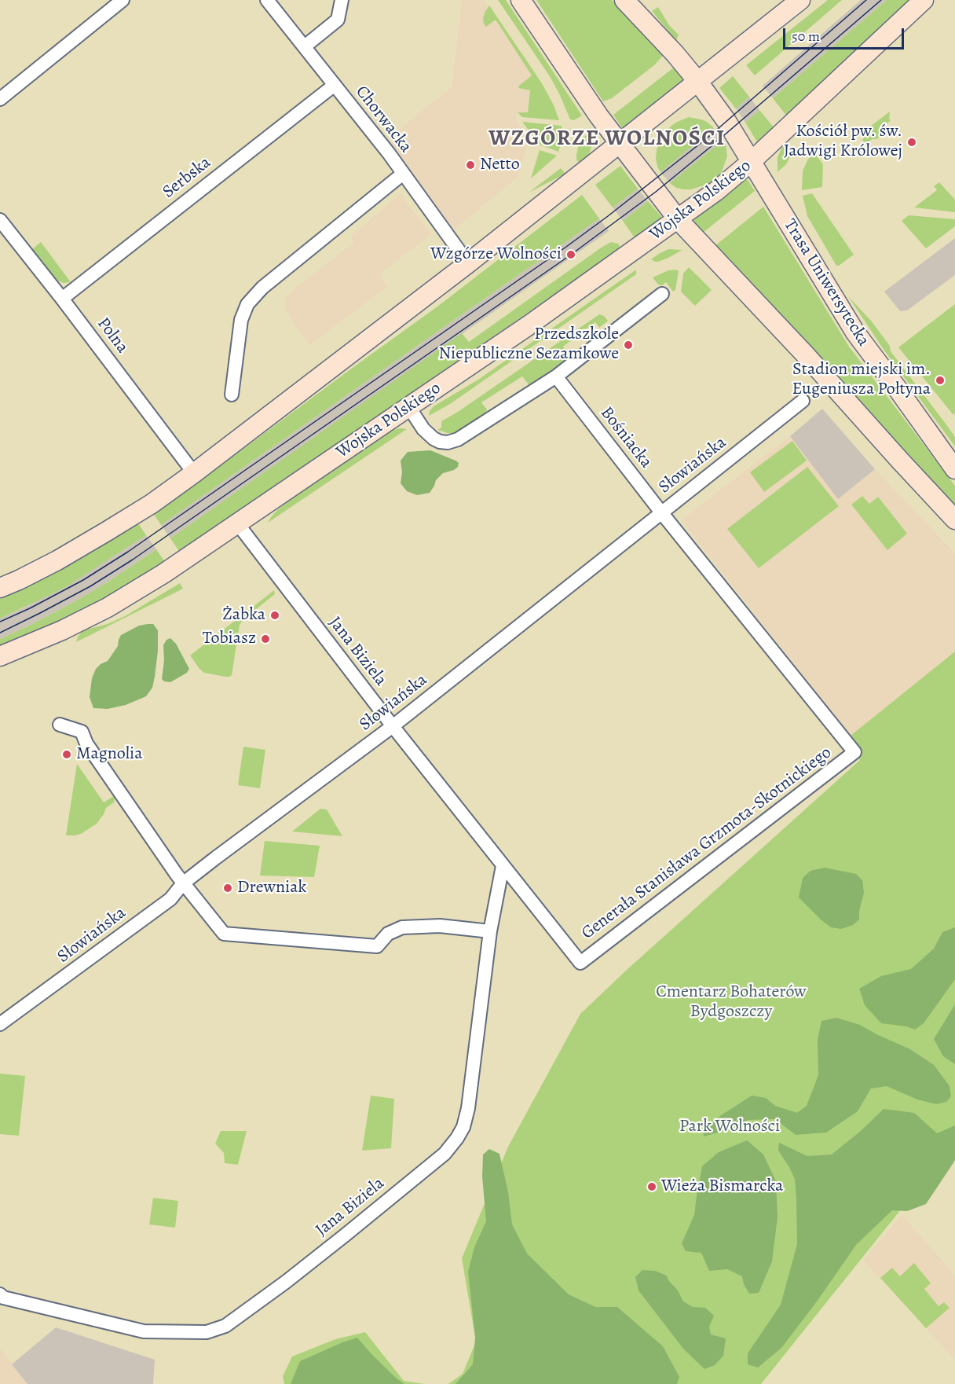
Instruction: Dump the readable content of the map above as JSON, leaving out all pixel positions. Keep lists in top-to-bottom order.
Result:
{
  "streets": {
    "street": [
      "Chorwacka",
      "Serbska",
      "Wojska Polskiego",
      "Trasa Uniwersytecka",
      "Polna",
      "Bośniacka",
      "Słowiańska",
      "Jana Biziela",
      "Generała Stanisława Grzmota-Skotnickiego"
    ]
  },
  "crossings": [
    ["Chorwacka", "Serbska"],
    ["Serbska", "Polna"],
    ["Wojska Polskiego", "Trasa Uniwersytecka"],
    ["Wojska Polskiego", "Jana Biziela"],
    ["Bośniacka", "Słowiańska"],
    ["Bośniacka", "Generała Stanisława Grzmota-Skotnickiego"],
    ["Słowiańska", "Jana Biziela"],
    ["Jana Biziela", "Generała Stanisława Grzmota-Skotnickiego"]
  ],
  "districts": ["WZGÓRZE WOLNOŚCI"],
  "parks": ["Cmentarz Bohaterów Bydgoszczy", "Park Wolności"],
  "places": [
    "Kościół pw. św. Jadwigi Królowej",
    "Netto",
    "Wzgórze Wolności",
    "Przedszkole Niepubliczne Sezamkowe",
    "Stadion miejski im. Eugeniusza Połtyna",
    "Żabka",
    "Tobiasz",
    "Magnolia",
    "Drewniak",
    "Wieża Bismarcka"
  ],
  "scale_bar": "50 m"
}
